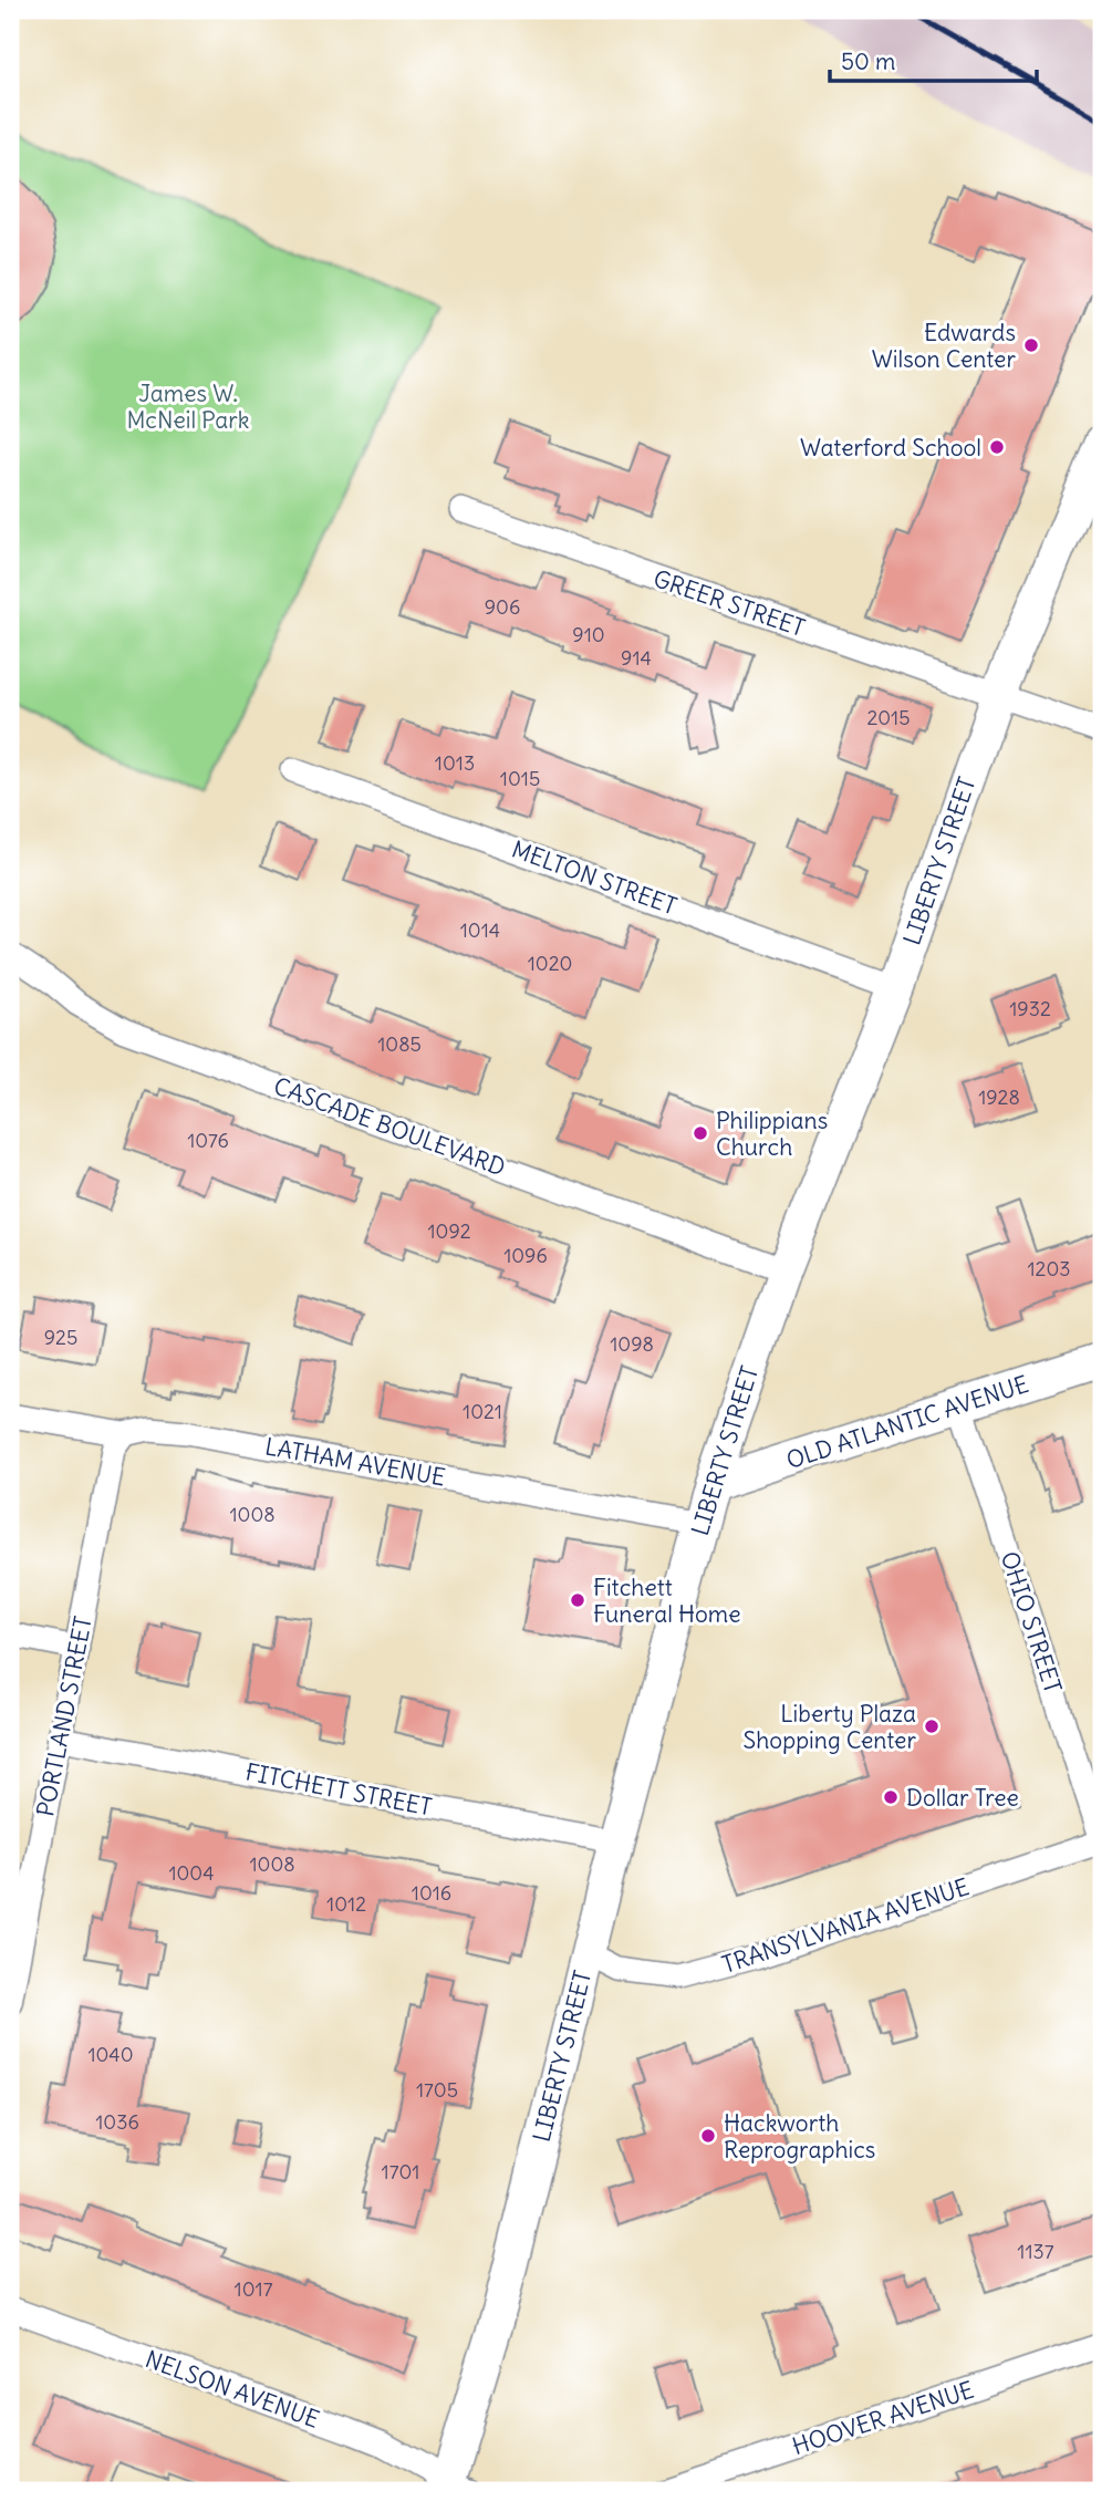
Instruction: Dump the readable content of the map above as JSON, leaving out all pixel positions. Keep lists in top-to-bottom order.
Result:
{
  "streets": {
    "main road": ["LIBERTY STREET", "OLD ATLANTIC AVENUE"],
    "street": [
      "GREER STREET",
      "MELTON STREET",
      "CASCADE BOULEVARD",
      "LATHAM AVENUE",
      "OHIO STREET",
      "PORTLAND STREET",
      "FITCHETT STREET",
      "TRANSYLVANIA AVENUE",
      "NELSON AVENUE",
      "HOOVER AVENUE"
    ]
  },
  "crossings": [
    ["GREER STREET", "LIBERTY STREET"],
    ["LIBERTY STREET", "MELTON STREET"],
    ["LIBERTY STREET", "CASCADE BOULEVARD"],
    ["LIBERTY STREET", "OLD ATLANTIC AVENUE"],
    ["LIBERTY STREET", "LATHAM AVENUE"],
    ["LIBERTY STREET", "FITCHETT STREET"],
    ["LIBERTY STREET", "TRANSYLVANIA AVENUE"],
    ["LIBERTY STREET", "NELSON AVENUE"],
    ["OLD ATLANTIC AVENUE", "OHIO STREET"],
    ["LATHAM AVENUE", "PORTLAND STREET"],
    ["OHIO STREET", "TRANSYLVANIA AVENUE"],
    ["PORTLAND STREET", "FITCHETT STREET"]
  ],
  "parks": ["James W. McNeil Park"],
  "places": [
    "Edwards Wilson Center",
    "Waterford School",
    "Philippians Church",
    "Fitchett Funeral Home",
    "Liberty Plaza Shopping Center",
    "Dollar Tree",
    "Hackworth Reprographics"
  ],
  "house_numbers": [
    "906",
    "910",
    "914",
    "2015",
    "1013",
    "1015",
    "1014",
    "1020",
    "1932",
    "1085",
    "1928",
    "1076",
    "1092",
    "1096",
    "1203",
    "925",
    "1098",
    "1021",
    "1008",
    "1008",
    "1004",
    "1016",
    "1012",
    "1040",
    "1705",
    "1036",
    "1701",
    "1137",
    "1017"
  ],
  "scale_bar": "50 m"
}
